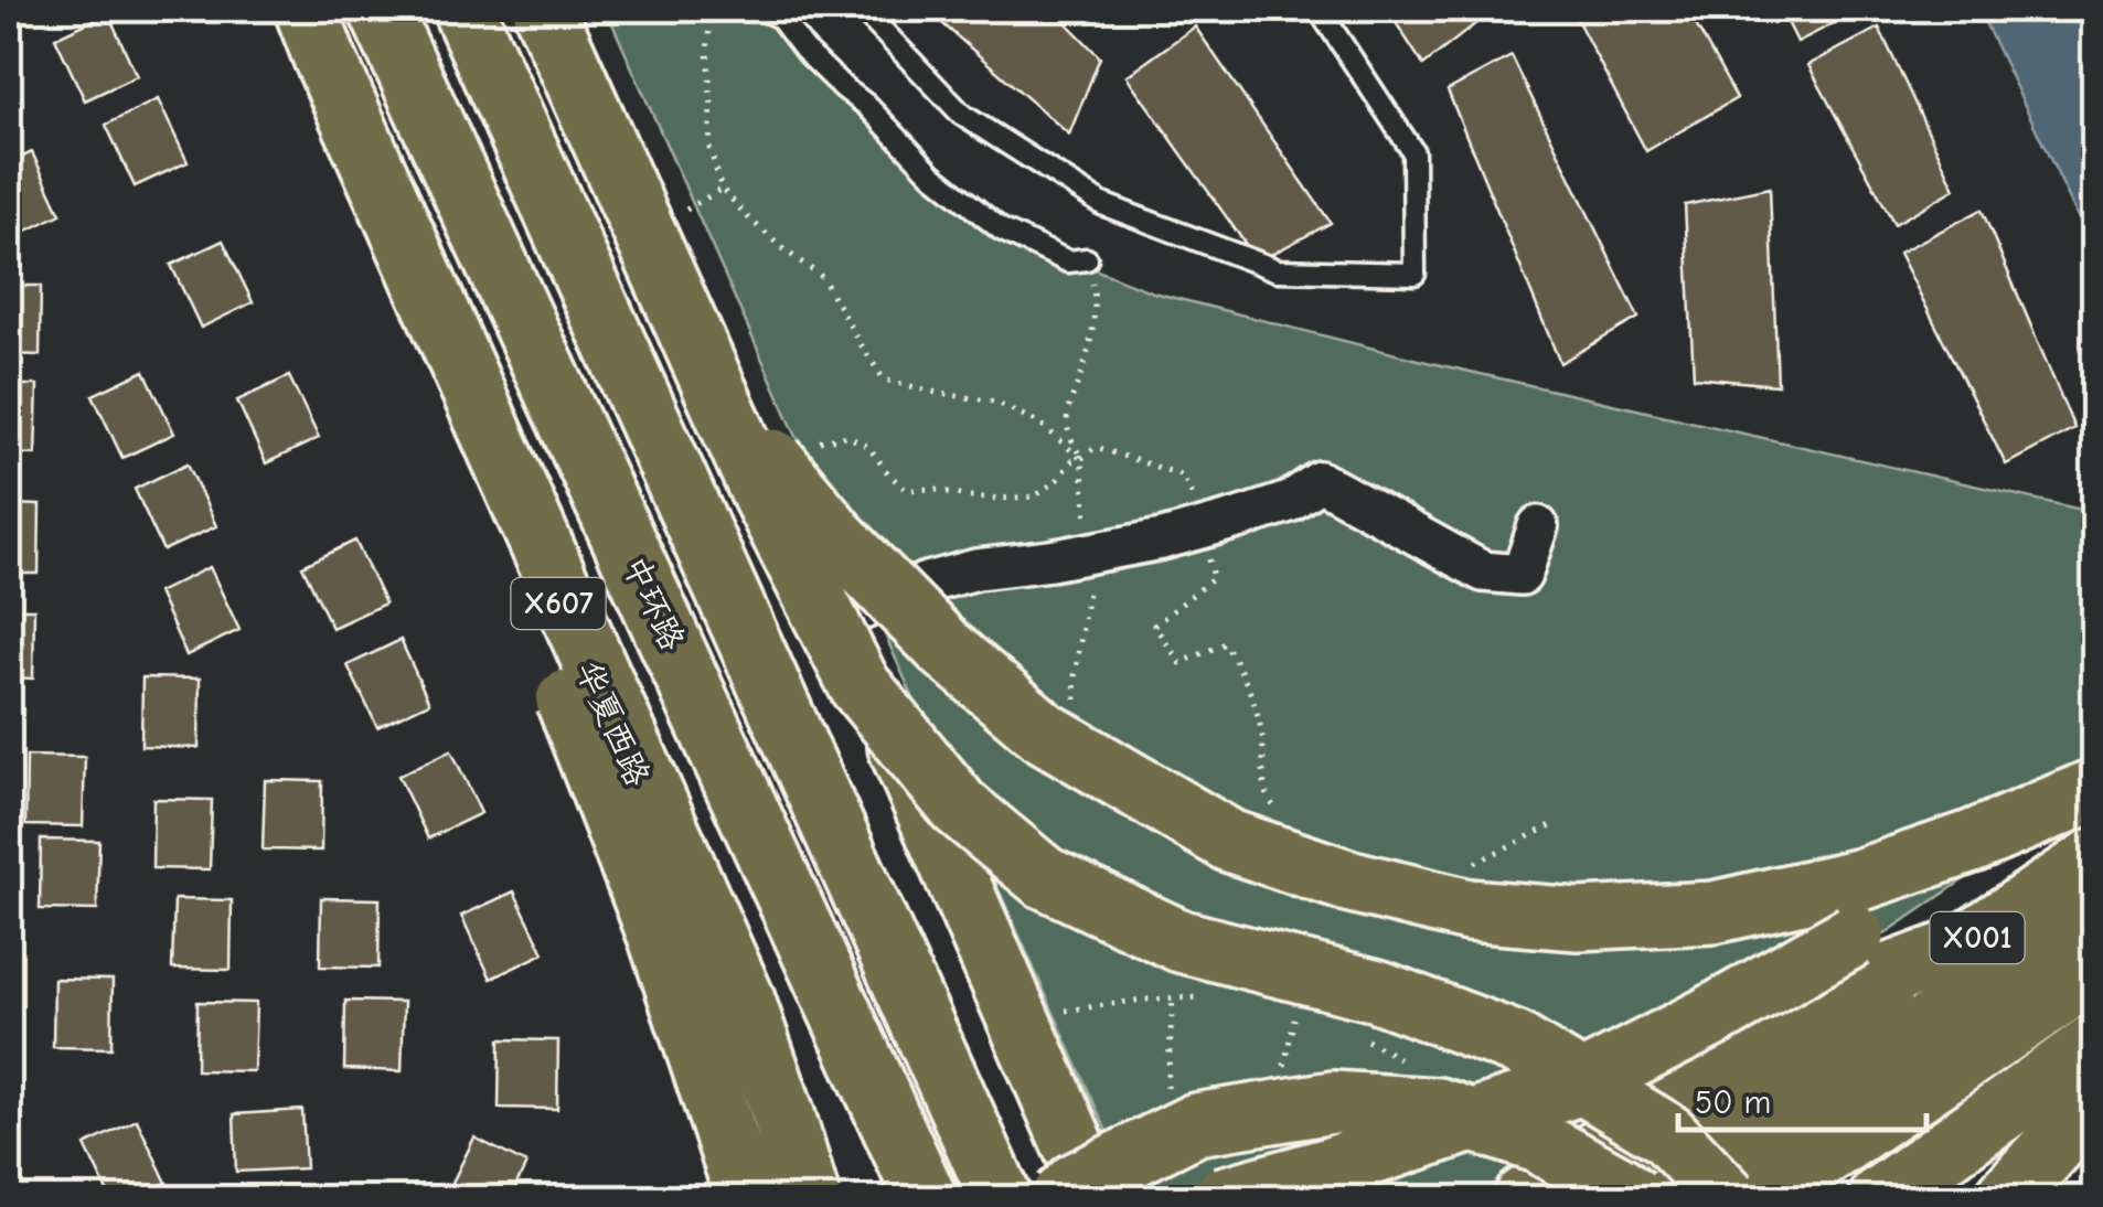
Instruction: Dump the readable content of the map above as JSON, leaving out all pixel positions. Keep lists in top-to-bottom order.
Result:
{
  "streets": {
    "main road": [
      "X607",
      "中环路",
      "华夏西路",
      "X001"
    ]
  },
  "scale_bar": "50 m"
}
